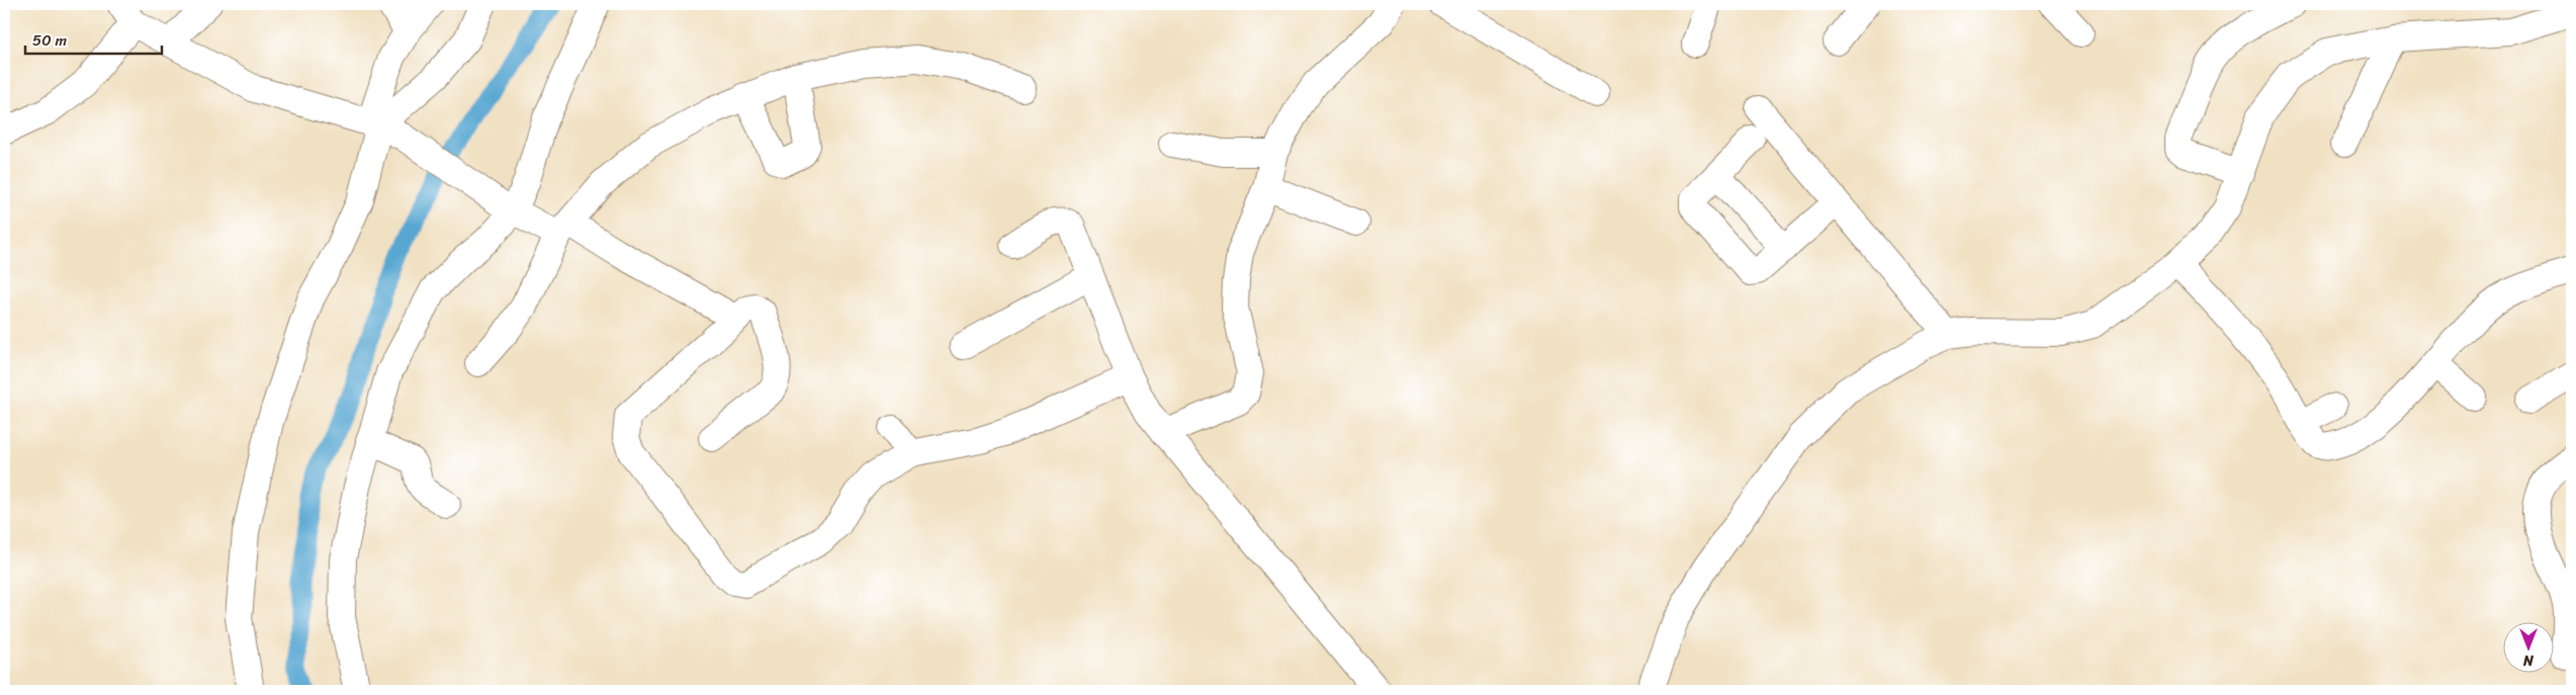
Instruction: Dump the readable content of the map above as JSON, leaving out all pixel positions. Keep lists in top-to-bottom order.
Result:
{
  "scale_bar": "50 m",
  "north": "bottom"
}
